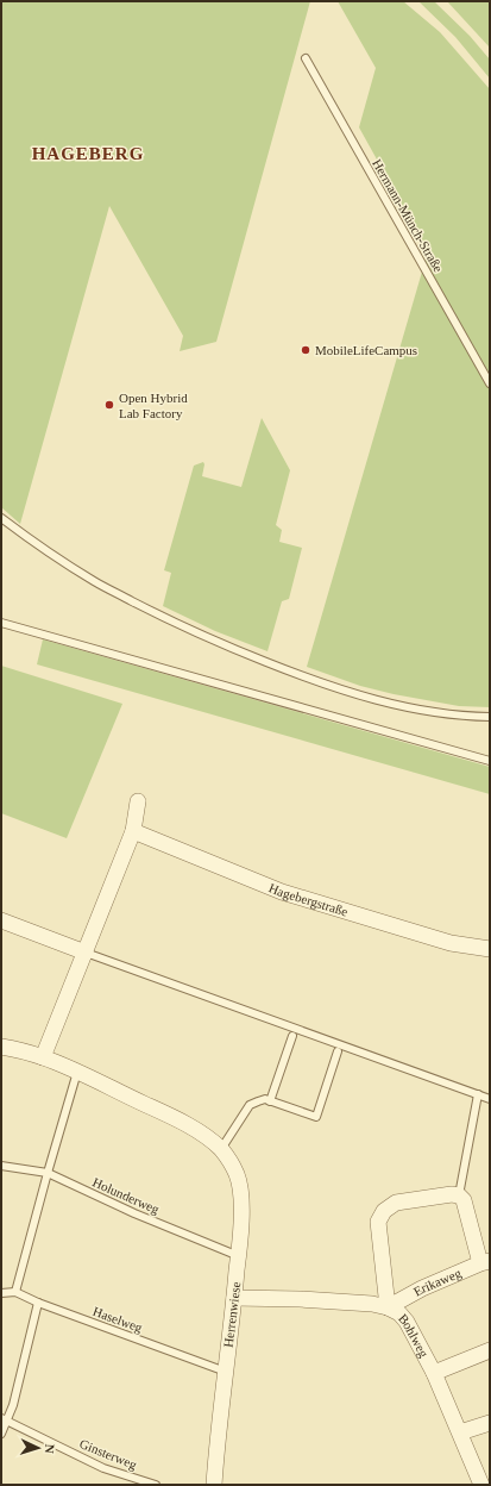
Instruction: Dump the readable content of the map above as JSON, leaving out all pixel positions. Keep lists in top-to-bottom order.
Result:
{
  "streets": {
    "street": [
      "Hagebergstraße",
      "Erikaweg",
      "Herrenwiese",
      "Bohlweg"
    ],
    "lane": [
      "Hermann-Münch-Straße",
      "Holunderweg",
      "Haselweg",
      "Ginsterweg"
    ]
  },
  "crossings": [
    ["Holunderweg", "Herrenwiese"],
    ["Erikaweg", "Bohlweg"],
    ["Herrenwiese", "Haselweg"],
    ["Herrenwiese", "Bohlweg"]
  ],
  "districts": ["HAGEBERG"],
  "places": ["MobileLifeCampus", "Open Hybrid Lab Factory"],
  "north": "right"
}
